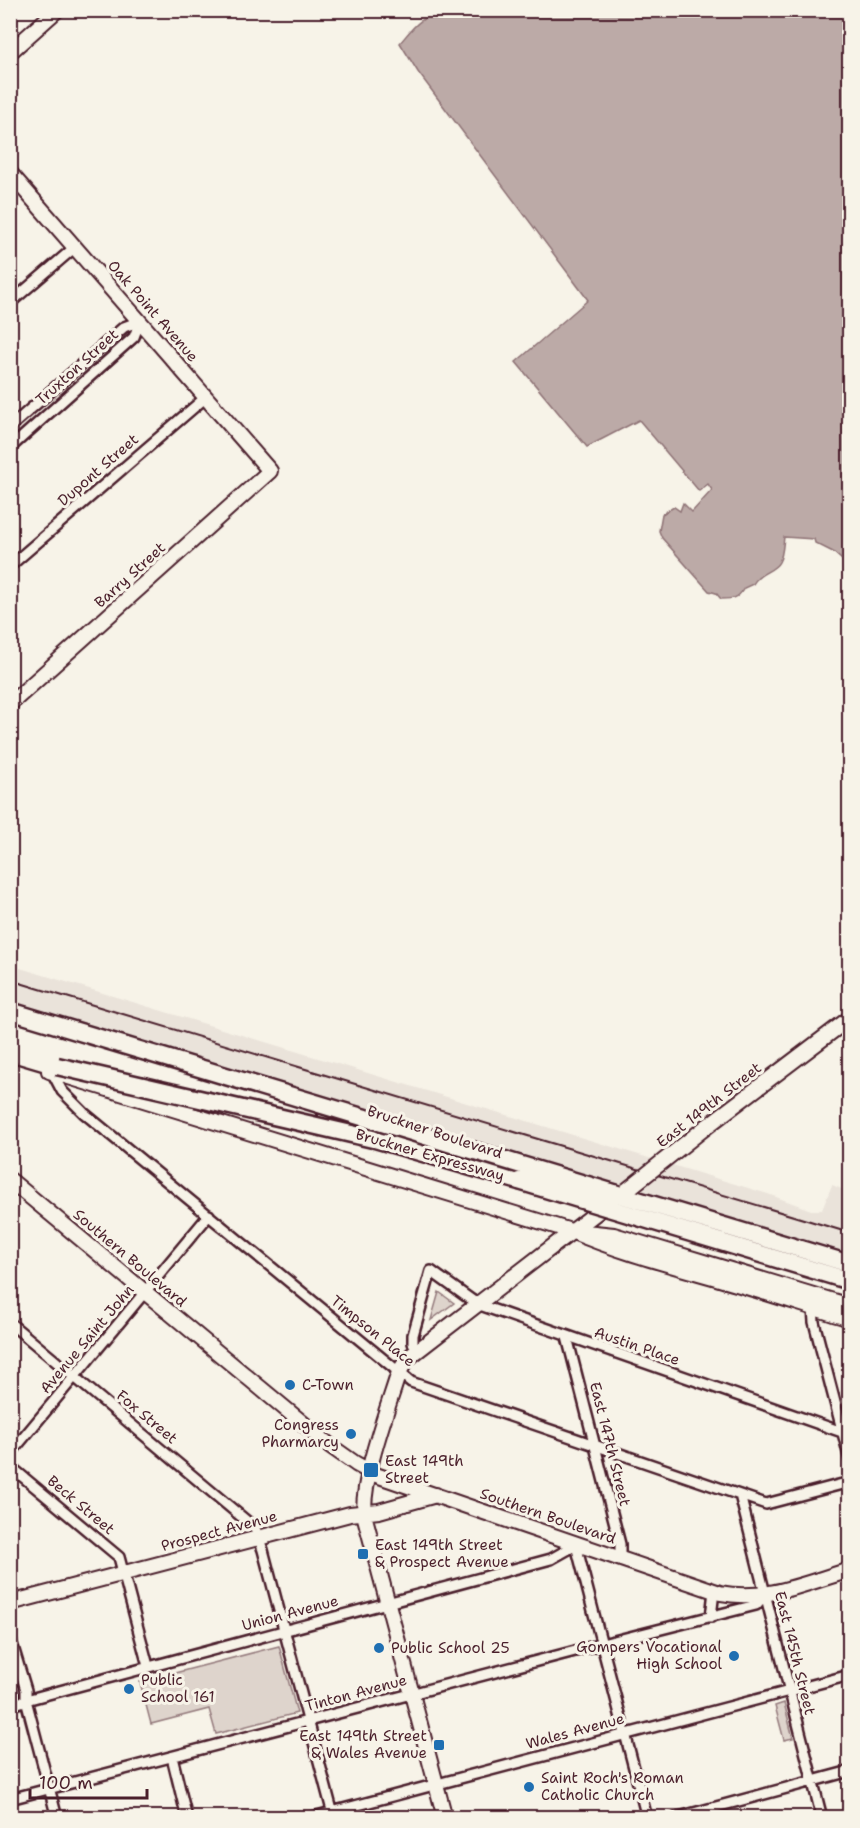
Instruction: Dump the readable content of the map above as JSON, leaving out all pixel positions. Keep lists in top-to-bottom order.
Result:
{
  "streets": {
    "highway": ["Bruckner Expressway"],
    "main road": [
      "Oak Point Avenue",
      "Barry Street",
      "East 149th Street",
      "Bruckner Boulevard",
      "Southern Boulevard",
      "Prospect Avenue"
    ],
    "street": [
      "Truxton Street",
      "Dupont Street",
      "Timpson Place",
      "Avenue Saint John",
      "Austin Place",
      "Fox Street",
      "East 147th Street",
      "Beck Street",
      "Union Avenue",
      "East 145th Street",
      "Tinton Avenue",
      "Wales Avenue"
    ]
  },
  "crossings": [
    ["Oak Point Avenue", "Truxton Street"],
    ["Oak Point Avenue", "Dupont Street"],
    ["Oak Point Avenue", "Barry Street"],
    ["East 149th Street", "Bruckner Boulevard"],
    ["East 149th Street", "Southern Boulevard"],
    ["East 149th Street", "Timpson Place"],
    ["East 149th Street", "Austin Place"],
    ["East 149th Street", "Prospect Avenue"],
    ["East 149th Street", "Union Avenue"],
    ["East 149th Street", "Tinton Avenue"],
    ["East 149th Street", "Wales Avenue"],
    ["Southern Boulevard", "Avenue Saint John"],
    ["Southern Boulevard", "East 147th Street"],
    ["Southern Boulevard", "Prospect Avenue"],
    ["Southern Boulevard", "Union Avenue"],
    ["Southern Boulevard", "East 145th Street"],
    ["Southern Boulevard", "Tinton Avenue"],
    ["Timpson Place", "Avenue Saint John"],
    ["Timpson Place", "East 147th Street"],
    ["Timpson Place", "East 145th Street"],
    ["Avenue Saint John", "Fox Street"],
    ["Austin Place", "East 147th Street"],
    ["Fox Street", "Prospect Avenue"],
    ["Beck Street", "Prospect Avenue"],
    ["Beck Street", "Union Avenue"],
    ["East 145th Street", "Tinton Avenue"],
    ["East 145th Street", "Wales Avenue"]
  ],
  "places": {
    "other": [
      "C-Town",
      "Congress Pharmarcy",
      "Public School 25",
      "Gompers Vocational High School",
      "Public School 161",
      "Saint Roch's Roman Catholic Church"
    ],
    "transit": ["East 149th Street", "East 149th Street & Prospect Avenue", "East 149th Street & Wales Avenue"]
  },
  "scale_bar": "100 m"
}
